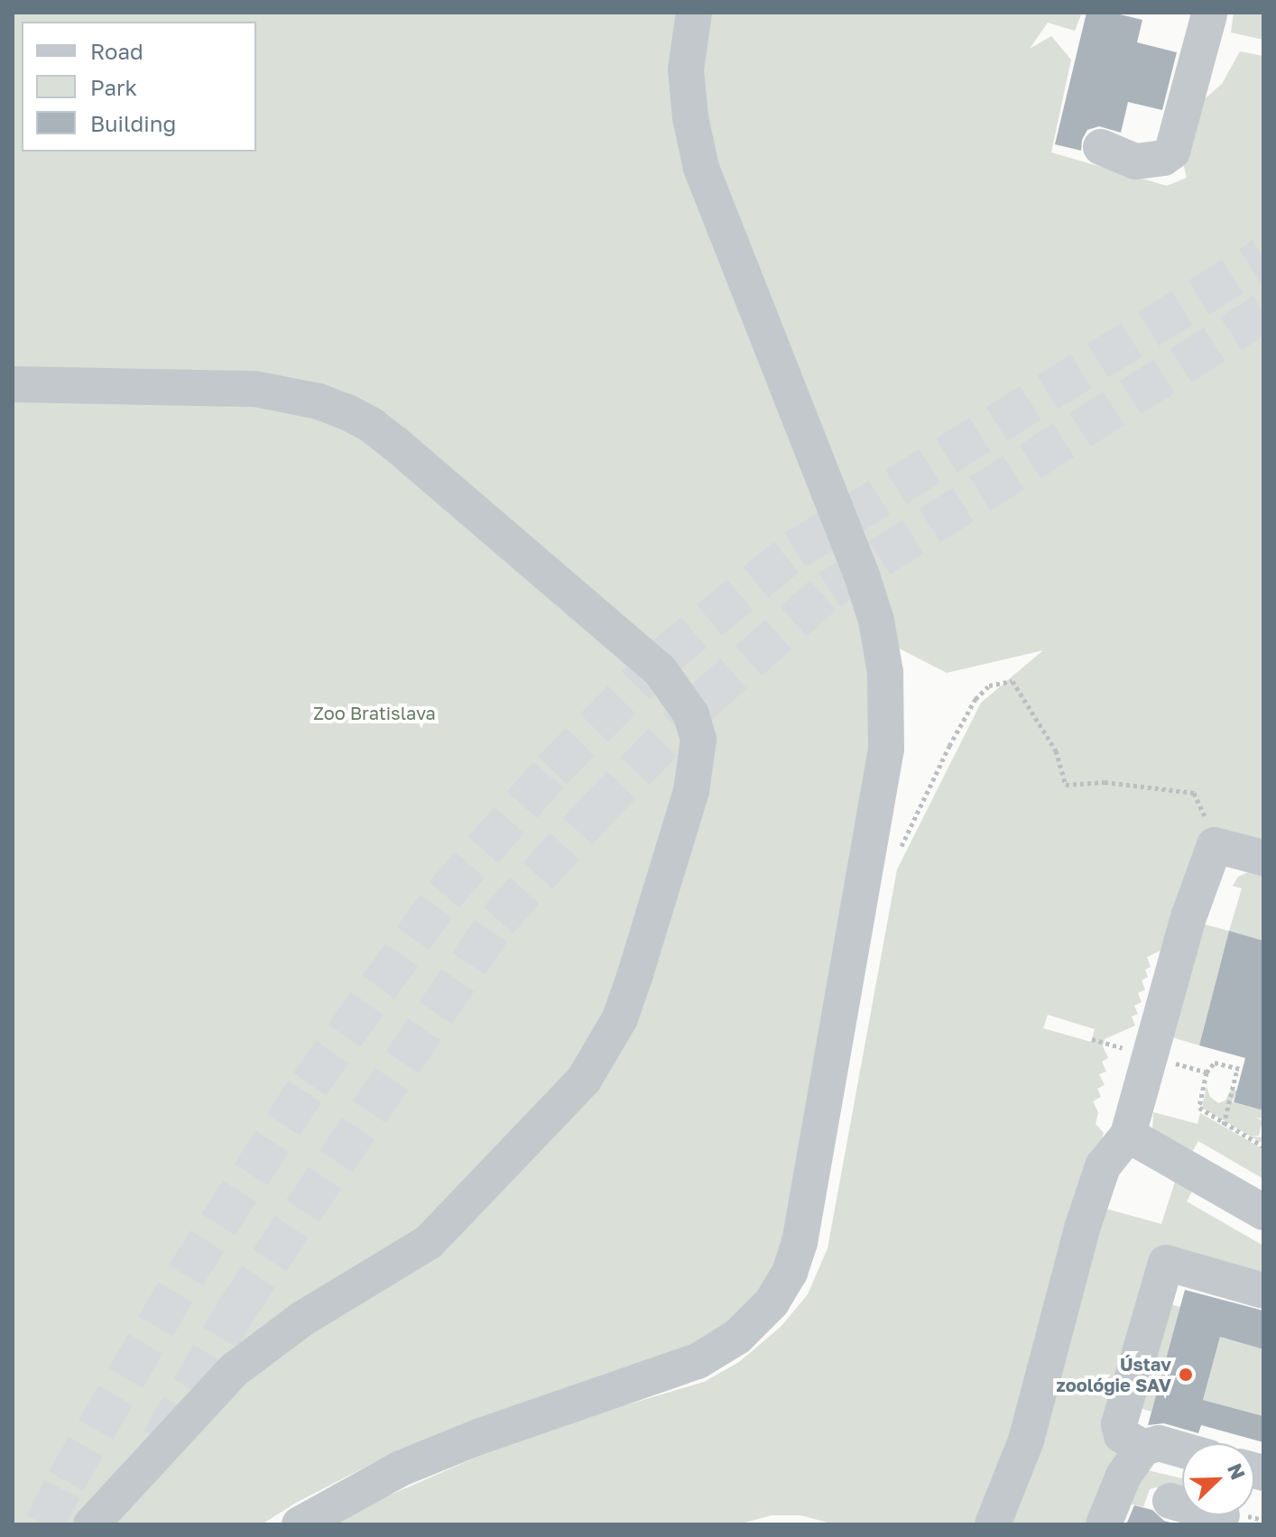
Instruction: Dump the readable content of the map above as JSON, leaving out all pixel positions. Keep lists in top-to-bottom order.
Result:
{
  "parks": ["Zoo Bratislava"],
  "places": ["Ústav zoológie SAV"],
  "legend": ["Road", "Park", "Building"],
  "north": "top right"
}
